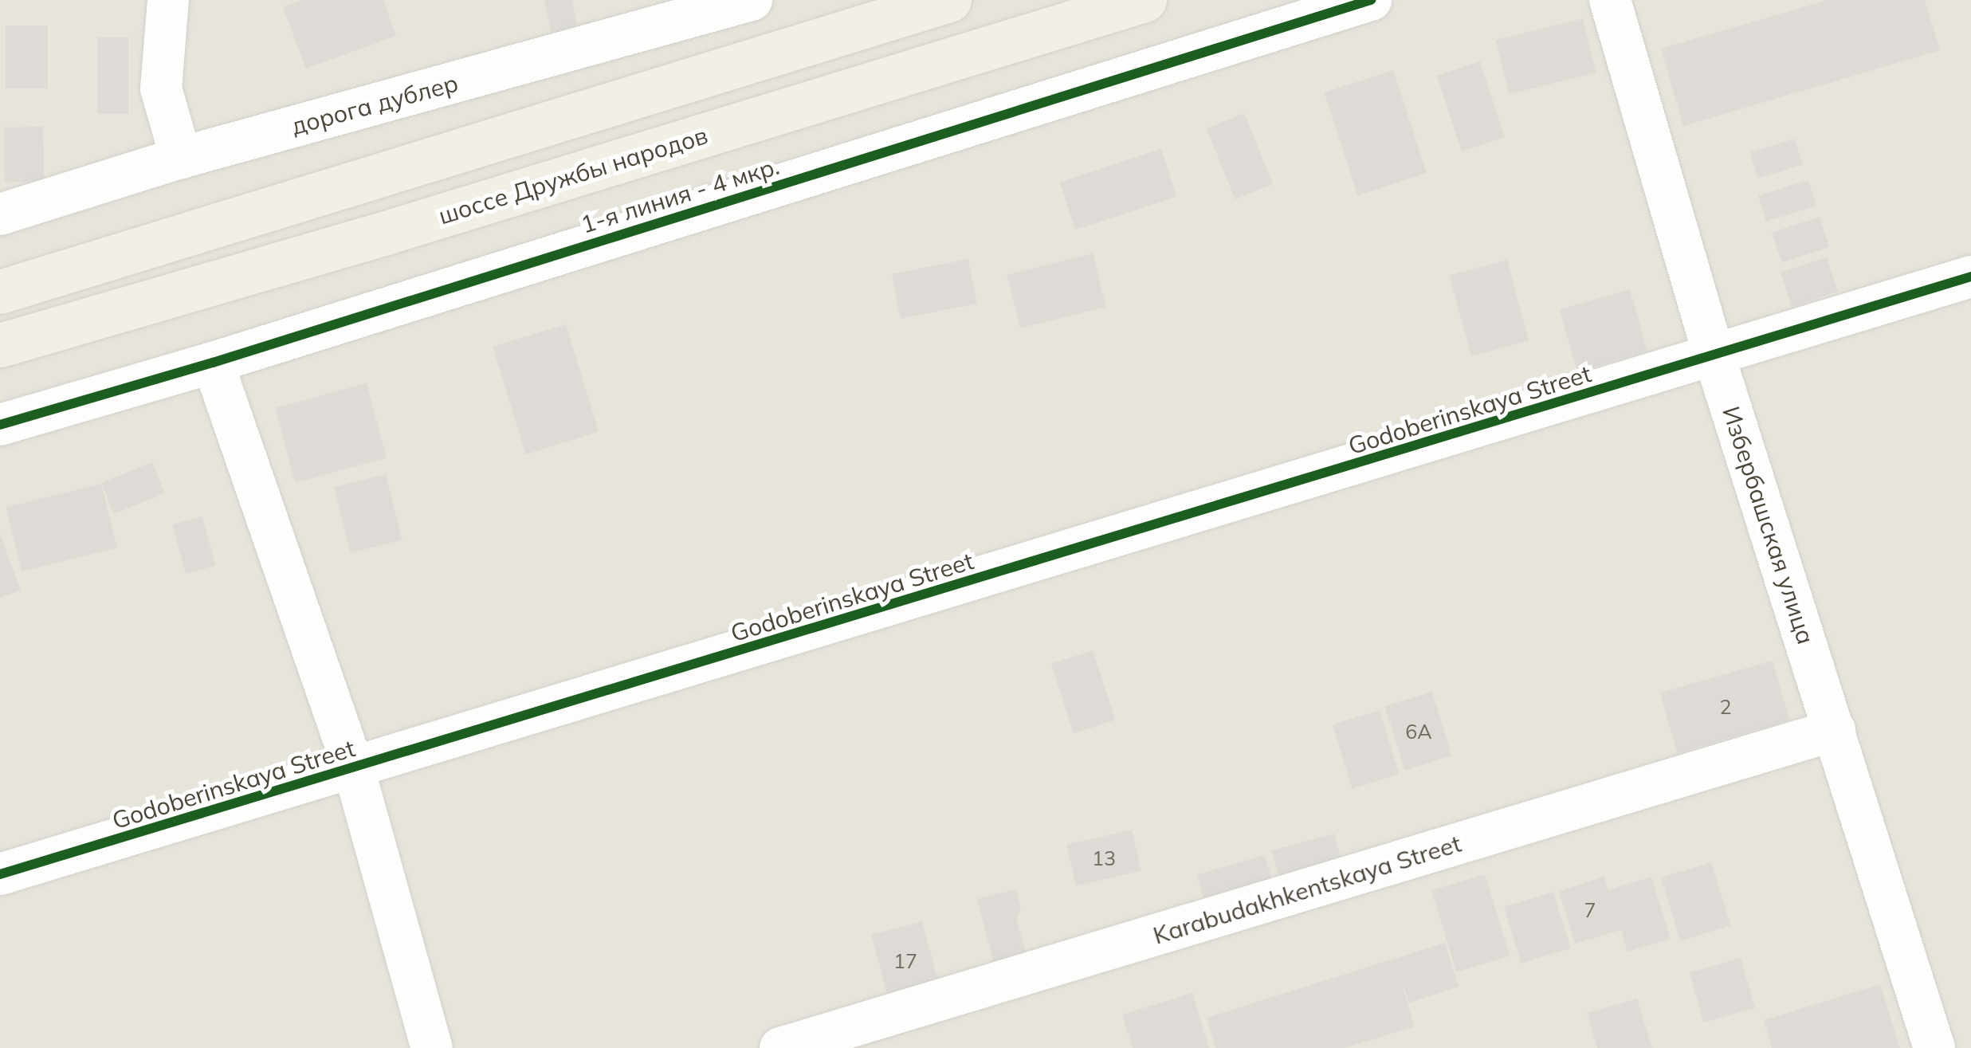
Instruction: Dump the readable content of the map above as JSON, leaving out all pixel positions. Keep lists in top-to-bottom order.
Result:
{
  "streets": {
    "main road": ["шоссе Дружбы народов"],
    "street": [
      "дорога дублер",
      "1-я линия - 4 мкр.",
      "Godoberinskaya Street",
      "Избербашская улица",
      "Karabudakhkentskaya Street"
    ]
  },
  "crossings": [
    ["Godoberinskaya Street", "Избербашская улица"],
    ["Избербашская улица", "Karabudakhkentskaya Street"]
  ],
  "house_numbers": [
    "2",
    "6А",
    "13",
    "7",
    "17"
  ]
}
